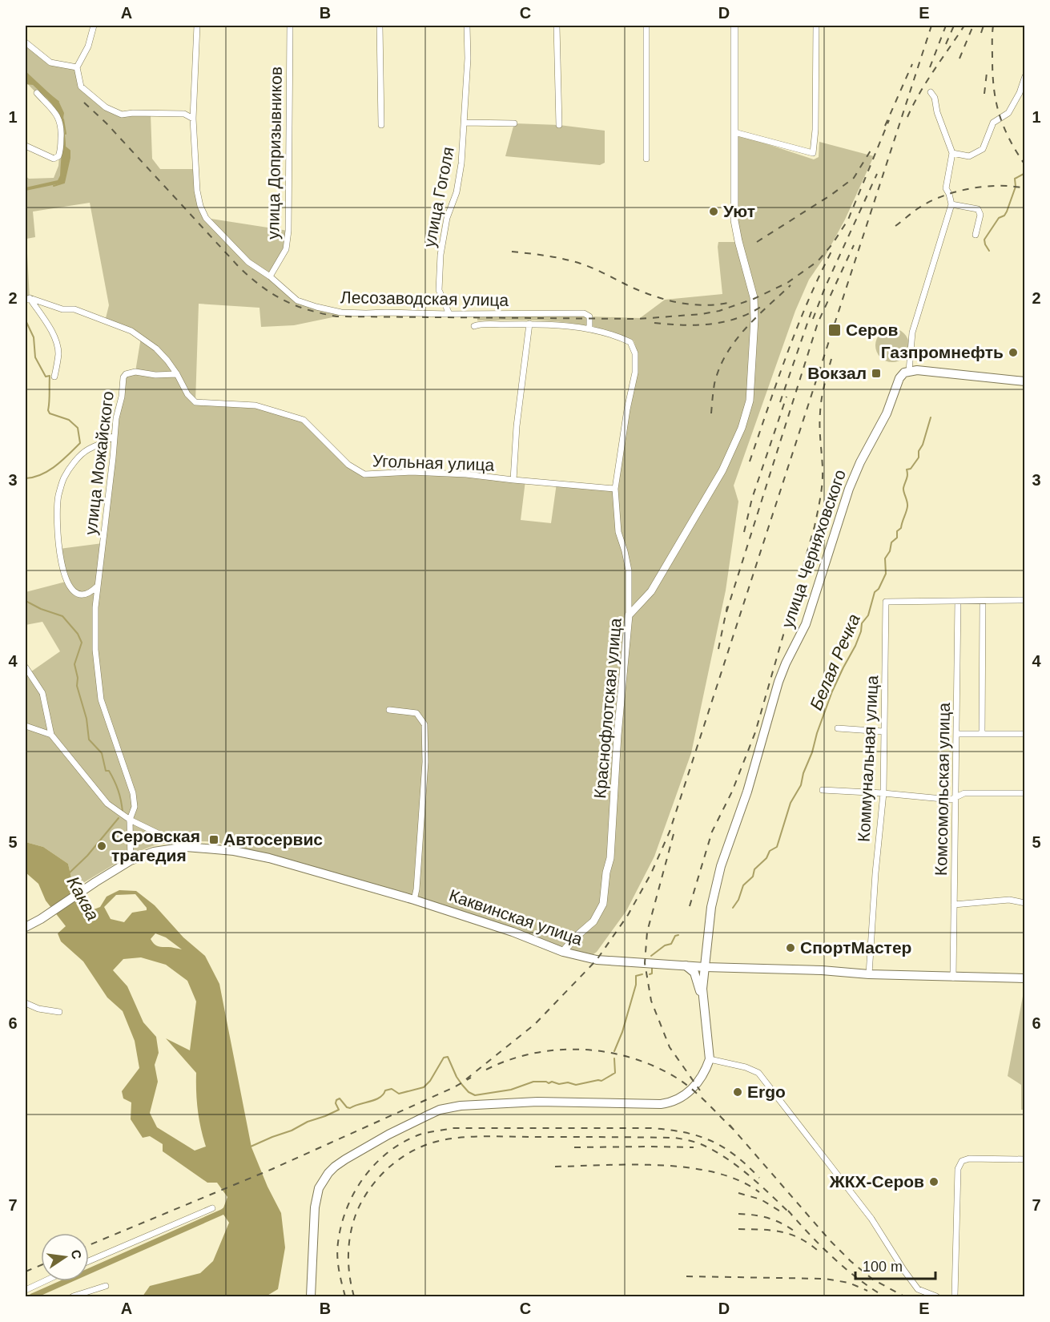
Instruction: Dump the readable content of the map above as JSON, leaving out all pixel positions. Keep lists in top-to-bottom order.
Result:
{
  "streets": {
    "main road": ["улица Черняховского", "Каквинская улица"],
    "street": [
      "улица Допризывников",
      "улица Гоголя",
      "Лесозаводская улица",
      "улица Можайского",
      "Угольная улица",
      "Краснофлотская улица",
      "Коммунальная улица",
      "Комсомольская улица"
    ]
  },
  "crossings": [
    ["улица Допризывников", "Лесозаводская улица"],
    ["улица Гоголя", "Лесозаводская улица"],
    ["улица Можайского", "Угольная улица"],
    ["улица Можайского", "Каквинская улица"],
    ["улица Черняховского", "Каквинская улица"],
    ["Краснофлотская улица", "Каквинская улица"],
    ["Коммунальная улица", "Комсомольская улица"],
    ["Коммунальная улица", "Каквинская улица"],
    ["Комсомольская улица", "Каквинская улица"]
  ],
  "water": ["Белая Речка", "Каква"],
  "places": {
    "other": [
      "Уют",
      "Газпромнефть",
      "Серовская трагедия",
      "СпортМастер",
      "Ergo",
      "ЖКХ-Серов"
    ],
    "transit": ["Серов", "Вокзал", "Автосервис"]
  },
  "scale_bar": "100 m",
  "north": "right",
  "grid": {
    "columns": [
      "A",
      "B",
      "C",
      "D",
      "E"
    ],
    "rows": [
      "1",
      "2",
      "3",
      "4",
      "5",
      "6",
      "7"
    ]
  }
}
